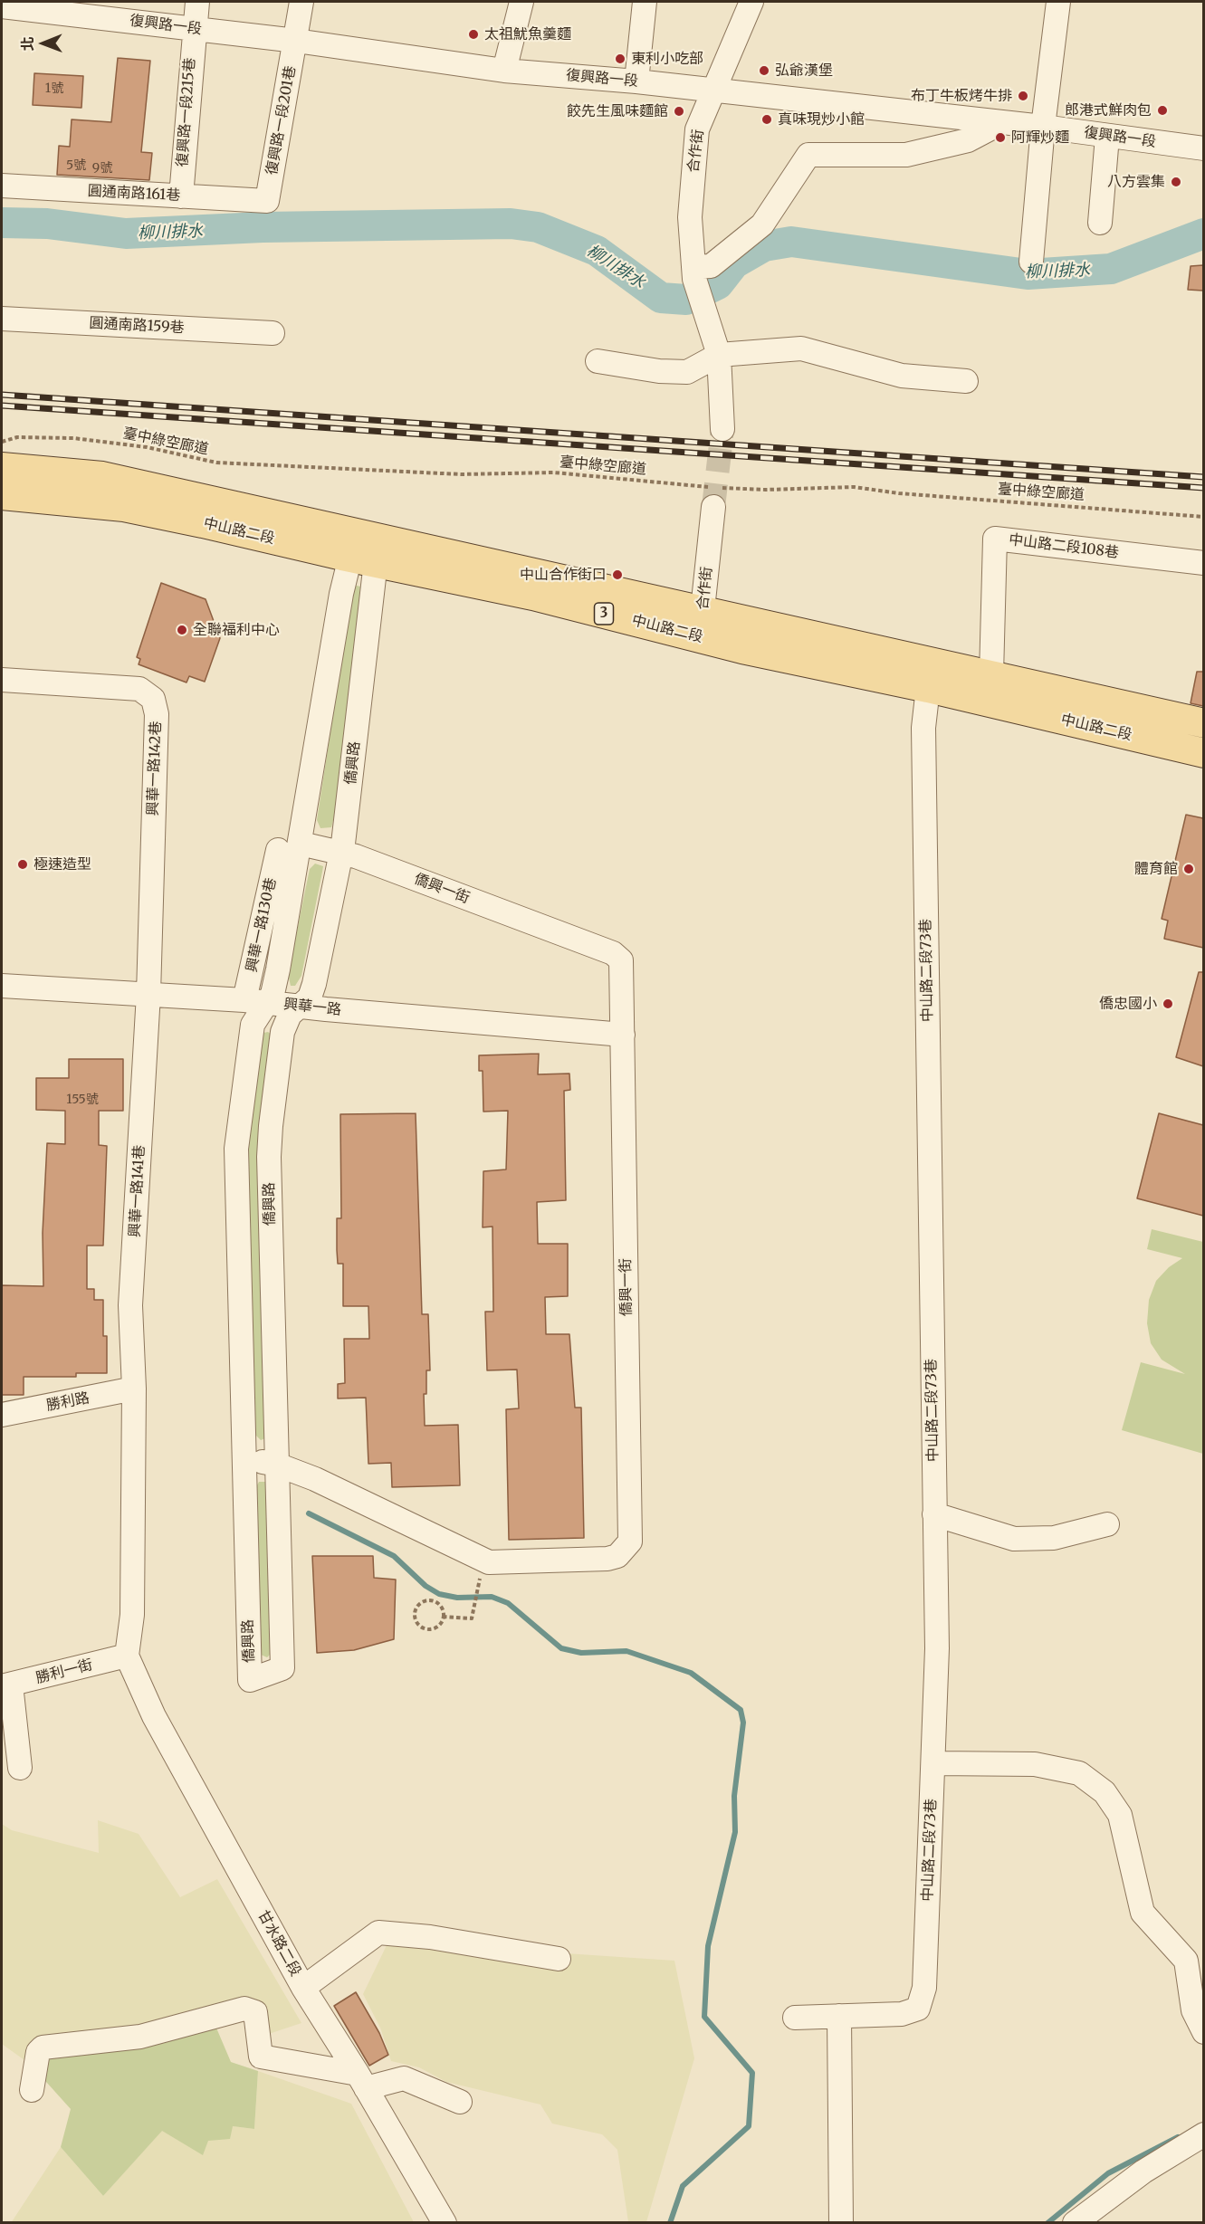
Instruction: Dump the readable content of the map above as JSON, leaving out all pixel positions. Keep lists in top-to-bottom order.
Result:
{
  "streets": {
    "main road": ["中山路二段", "3"],
    "street": [
      "復興路一段",
      "復興路一段215巷",
      "復興路一段201巷",
      "合作街",
      "圓通南路161巷",
      "圓通南路159巷",
      "中山路二段108巷",
      "僑興路",
      "興華一路142巷",
      "僑興一街",
      "興華一路130巷",
      "中山路二段73巷",
      "興華一路",
      "興華一路141巷",
      "勝利路",
      "勝利一街",
      "甘水路二段"
    ],
    "path": ["臺中綠空廊道"]
  },
  "crossings": [
    ["復興路一段", "復興路一段215巷"],
    ["復興路一段", "復興路一段201巷"],
    ["復興路一段", "合作街"],
    ["復興路一段215巷", "圓通南路161巷"],
    ["復興路一段201巷", "圓通南路161巷"],
    ["合作街", "臺中綠空廊道"],
    ["合作街", "中山路二段"],
    ["中山路二段", "中山路二段108巷"],
    ["中山路二段", "僑興路"],
    ["中山路二段", "中山路二段73巷"],
    ["僑興路", "僑興一街"],
    ["僑興路", "興華一路130巷"],
    ["僑興路", "興華一路"],
    ["興華一路142巷", "興華一路"],
    ["興華一路142巷", "興華一路141巷"],
    ["僑興一街", "興華一路"],
    ["興華一路130巷", "興華一路"],
    ["興華一路", "興華一路141巷"],
    ["興華一路141巷", "勝利路"],
    ["興華一路141巷", "勝利一街"],
    ["興華一路141巷", "甘水路二段"],
    ["勝利一街", "甘水路二段"]
  ],
  "water": ["柳川排水"],
  "places": [
    "太祖魷魚羹麵",
    "東利小吃部",
    "弘爺漢堡",
    "布丁牛板烤牛排",
    "郎港式鮮肉包",
    "餃先生風味麵館",
    "真味現炒小館",
    "阿輝炒麵",
    "八方雲集",
    "中山合作街口",
    "全聯福利中心",
    "極速造型",
    "體育館",
    "僑忠國小"
  ],
  "house_numbers": [
    "1號",
    "5號",
    "9號",
    "155號"
  ],
  "north": "left"
}
